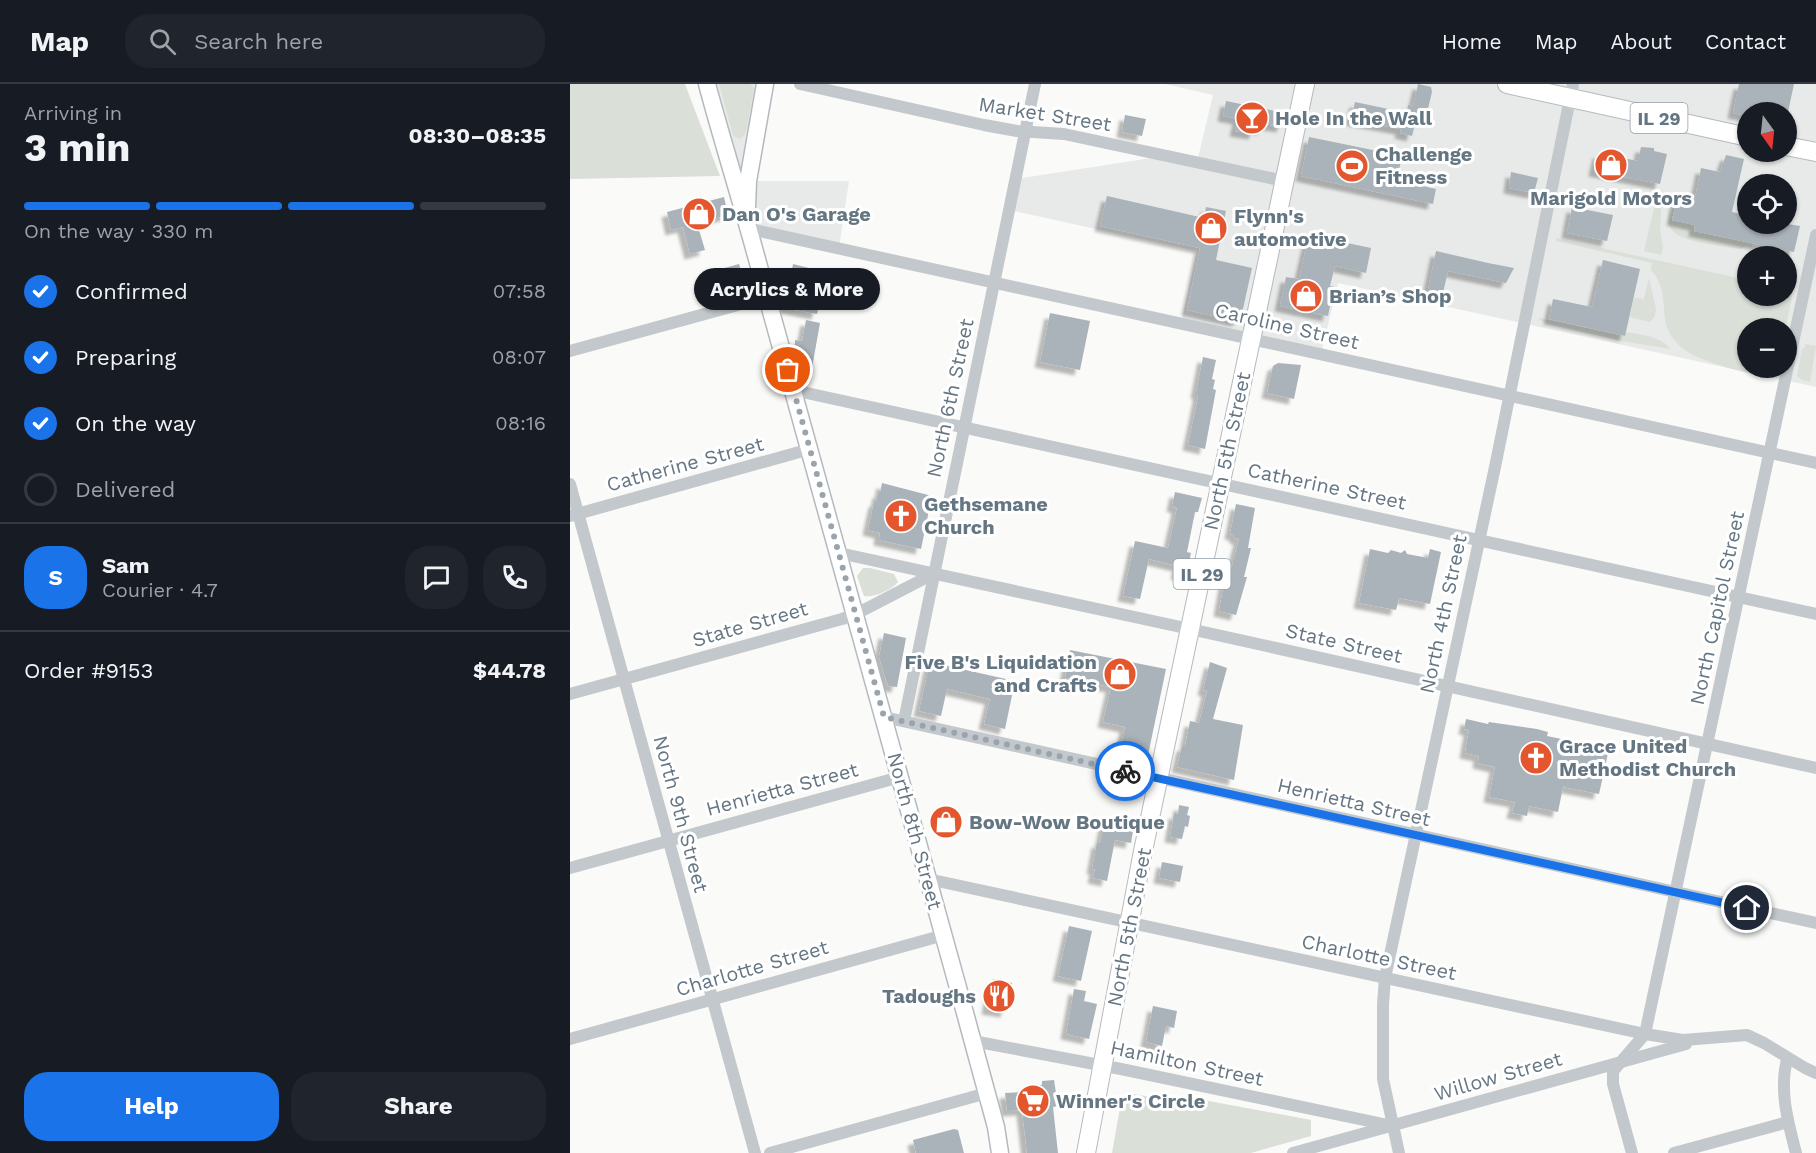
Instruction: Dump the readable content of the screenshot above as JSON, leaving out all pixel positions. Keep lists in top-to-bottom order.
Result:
{
  "streets": {
    "main road": ["IL 29", "North 5th Street"],
    "street": [
      "Market Street",
      "Caroline Street",
      "North 6th Street",
      "Catherine Street",
      "North Capitol Street",
      "North 4th Street",
      "State Street",
      "Henrietta Street",
      "North 9th Street",
      "North 8th Street",
      "Charlotte Street",
      "Hamilton Street",
      "Willow Street"
    ]
  },
  "crossings": [
    ["Market Street", "North 6th Street"],
    ["Market Street", "North 5th Street"],
    ["IL 29", "North 4th Street"],
    ["Caroline Street", "North 6th Street"],
    ["Caroline Street", "North 5th Street"],
    ["Caroline Street", "North Capitol Street"],
    ["Caroline Street", "North 4th Street"],
    ["Caroline Street", "North 8th Street"],
    ["North 6th Street", "Catherine Street"],
    ["North 6th Street", "State Street"],
    ["North 6th Street", "Henrietta Street"],
    ["North 5th Street", "Catherine Street"],
    ["North 5th Street", "State Street"],
    ["North 5th Street", "Henrietta Street"],
    ["North 5th Street", "Charlotte Street"],
    ["North 5th Street", "Hamilton Street"],
    ["Catherine Street", "North Capitol Street"],
    ["Catherine Street", "North 4th Street"],
    ["Catherine Street", "North 9th Street"],
    ["Catherine Street", "North 8th Street"],
    ["North Capitol Street", "State Street"],
    ["North Capitol Street", "Henrietta Street"],
    ["North Capitol Street", "Charlotte Street"],
    ["North 4th Street", "State Street"],
    ["North 4th Street", "Henrietta Street"],
    ["North 4th Street", "Charlotte Street"],
    ["North 4th Street", "Hamilton Street"],
    ["North 4th Street", "Willow Street"],
    ["State Street", "North 9th Street"],
    ["State Street", "North 8th Street"],
    ["Henrietta Street", "North 9th Street"],
    ["Henrietta Street", "North 8th Street"],
    ["North 9th Street", "Charlotte Street"],
    ["North 8th Street", "Charlotte Street"],
    ["North 8th Street", "Hamilton Street"],
    ["Charlotte Street", "Willow Street"],
    ["Hamilton Street", "Willow Street"]
  ],
  "places": {
    "bar": ["Hole In the Wall"],
    "shop": [
      "Marigold Motors",
      "Dan O's Garage",
      "Flynn's automotive",
      "Brian’s Shop",
      "Five B's Liquidation and Crafts",
      "Bow-Wow Boutique"
    ],
    "sports": ["Challenge Fitness"],
    "other": ["Acrylics & More"],
    "church": ["Gethsemane Church", "Grace United Methodist Church"],
    "restaurant": ["Tadoughs"],
    "supermarket": ["Winner's Circle"]
  },
  "north": "bottom",
  "page": {
    "header": "Map",
    "search": "Search here",
    "nav": [
      "Home",
      "Map",
      "About",
      "Contact"
    ],
    "heading": ["3 min", "Arriving in", "08:30–08:35"],
    "panel": [
      "Sam",
      "Courier · 4.7",
      "Order #9153",
      "$44.78"
    ],
    "map_buttons": ["+", "−"],
    "bar": "On the way · 330 m",
    "list": [
      ["Confirmed", "07:58"],
      ["Preparing", "08:07"],
      ["On the way", "08:16"],
      "Delivered"
    ],
    "bubble": "Acrylics & More",
    "round": "S",
    "buttons": ["Help", "Share"]
  }
}
